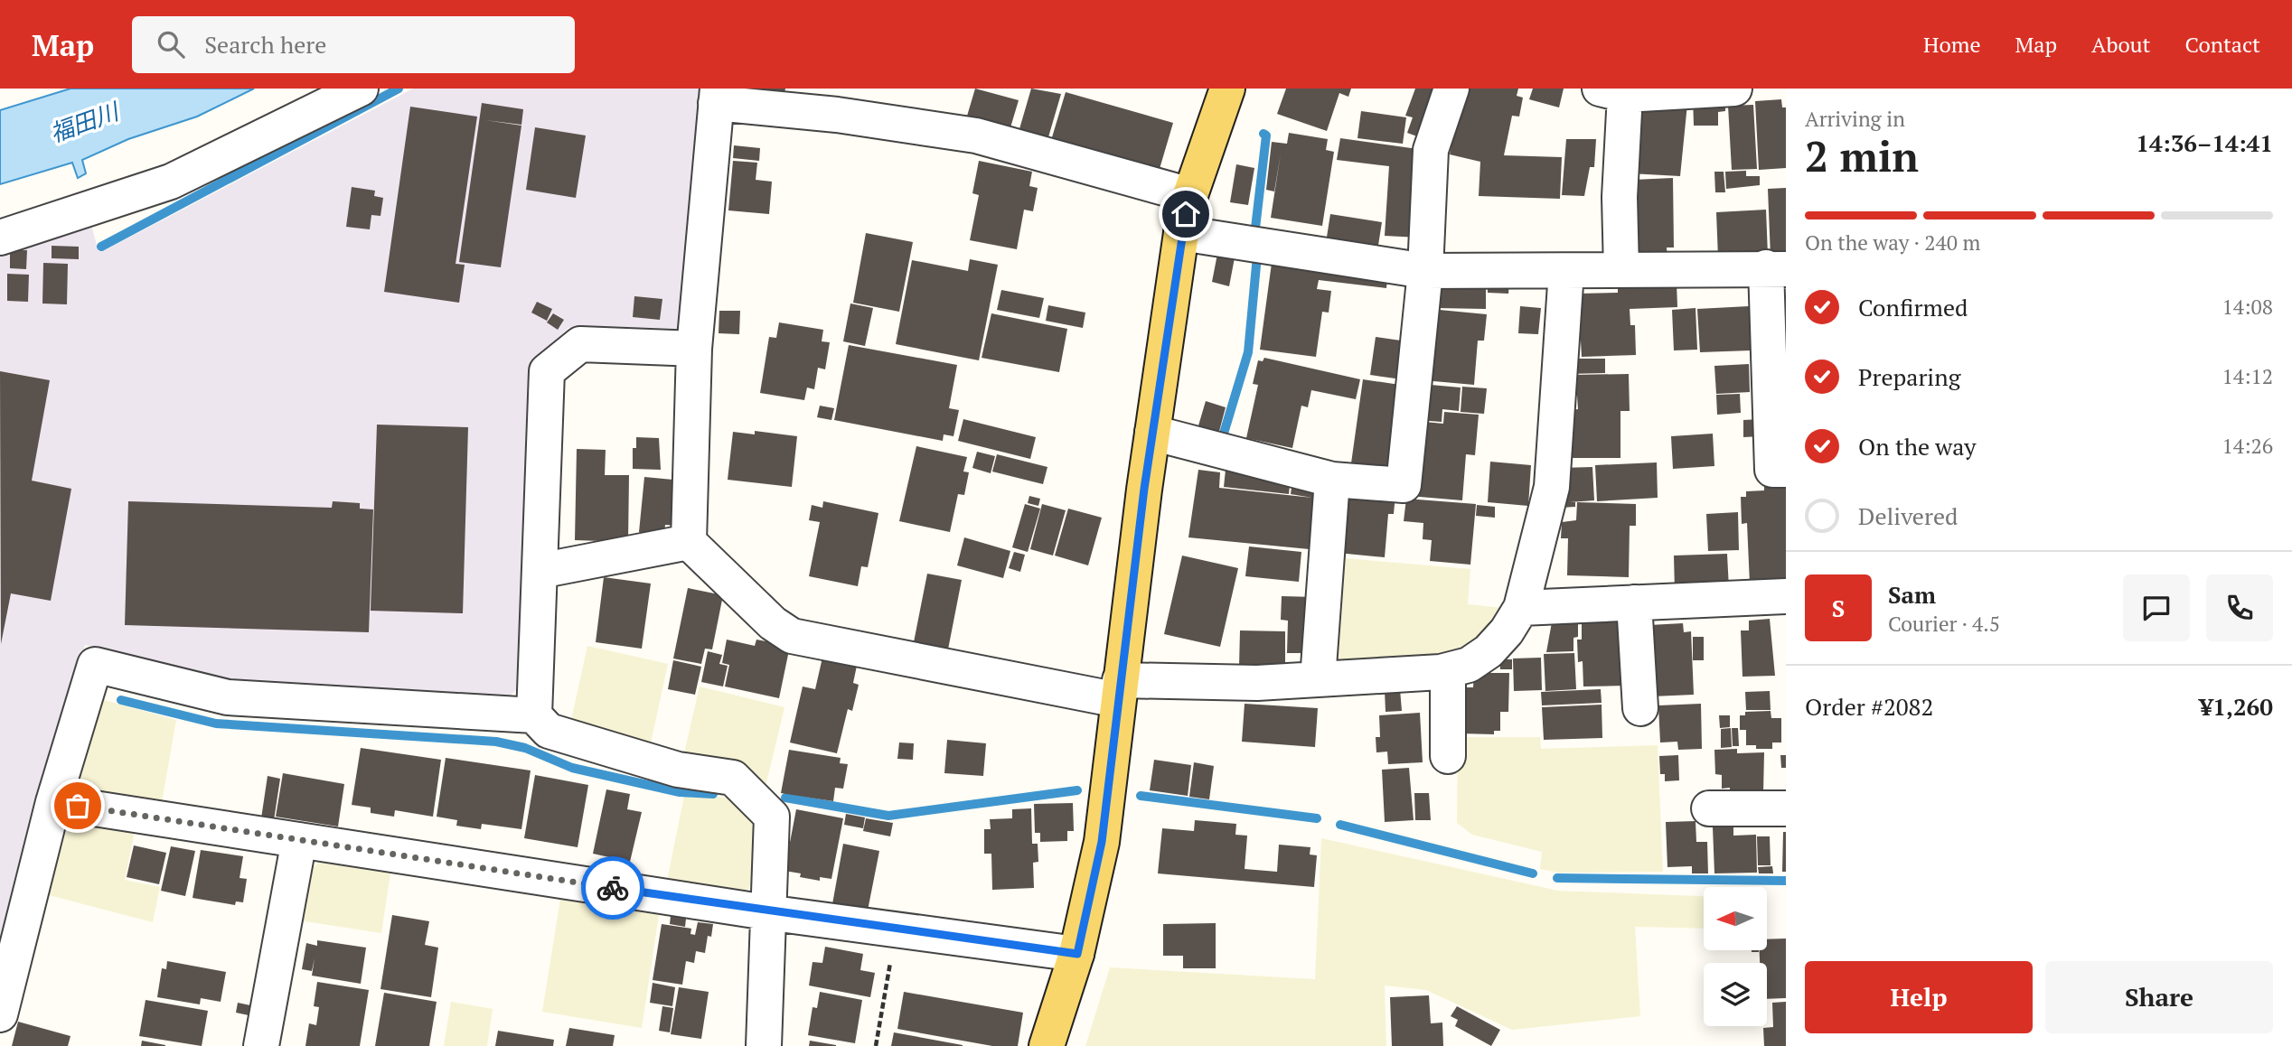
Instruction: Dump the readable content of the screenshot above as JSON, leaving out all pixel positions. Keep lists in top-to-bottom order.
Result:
{
  "water": ["福田川"],
  "north": "left",
  "page": {
    "header": "Map",
    "search": "Search here",
    "nav": [
      "Home",
      "Map",
      "About",
      "Contact"
    ],
    "heading": ["2 min", "Arriving in", "14:36–14:41"],
    "panel": [
      "Sam",
      "Courier · 4.5",
      "Order #2082",
      "¥1,260"
    ],
    "bar": "On the way · 240 m",
    "list": [
      ["Confirmed", "14:08"],
      ["Preparing", "14:12"],
      ["On the way", "14:26"],
      "Delivered"
    ],
    "round": "S",
    "buttons": ["Help", "Share"]
  }
}
